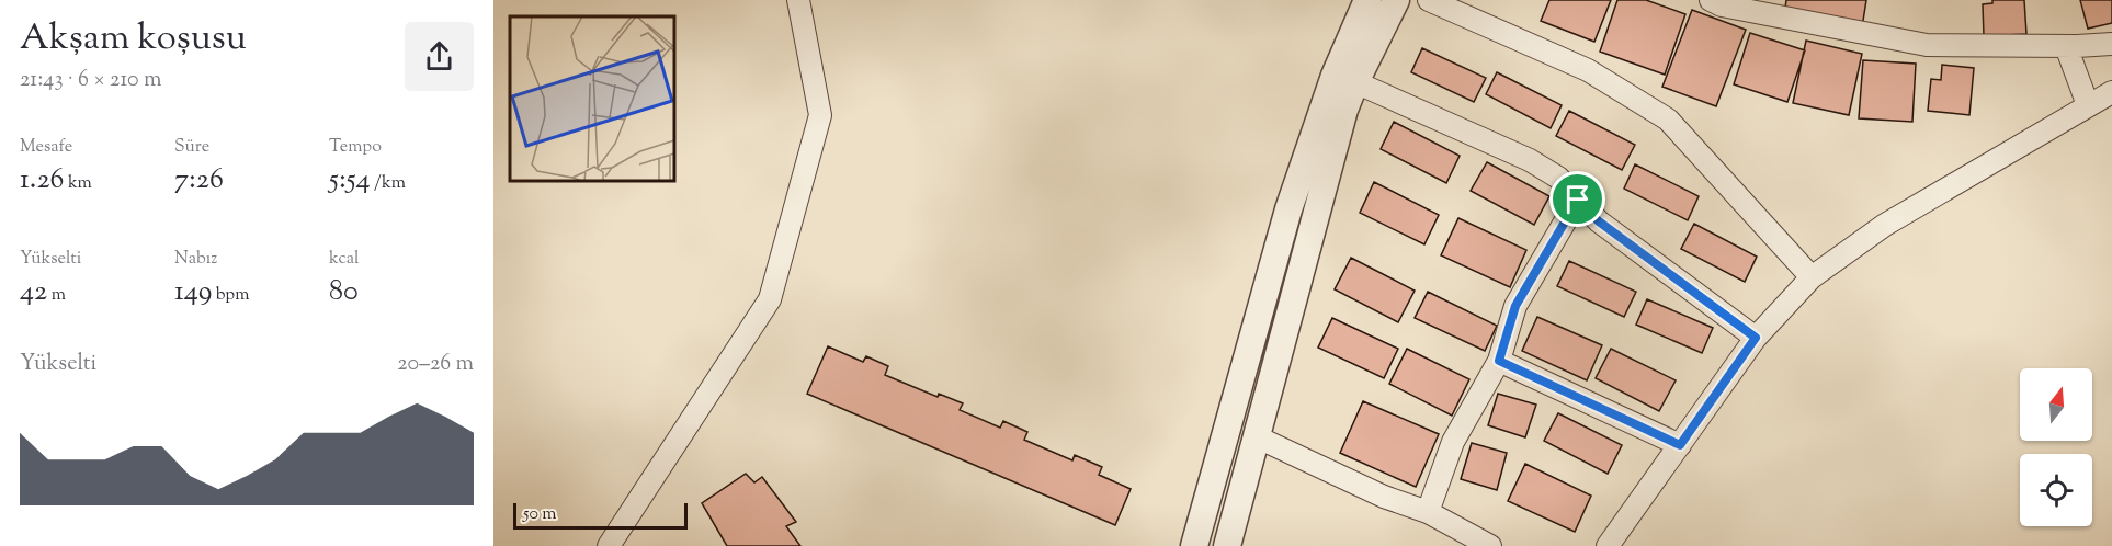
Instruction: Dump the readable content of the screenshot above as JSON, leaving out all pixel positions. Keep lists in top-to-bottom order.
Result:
{
  "scale_bar": "50 m",
  "north": "top",
  "page": {
    "heading": ["Akşam koşusu", "21:43 · 6 × 210 m"],
    "stats": [
      ["Mesafe", "1.26 km"],
      ["Süre", "7:26"],
      ["Tempo", "5:54 /km"],
      ["Yükselti", "42 m"],
      ["Nabız", "149 bpm"],
      ["kcal", "80"]
    ],
    "chart": ["Yükselti", "20–26 m"],
    "scale": "50 m"
  }
}
